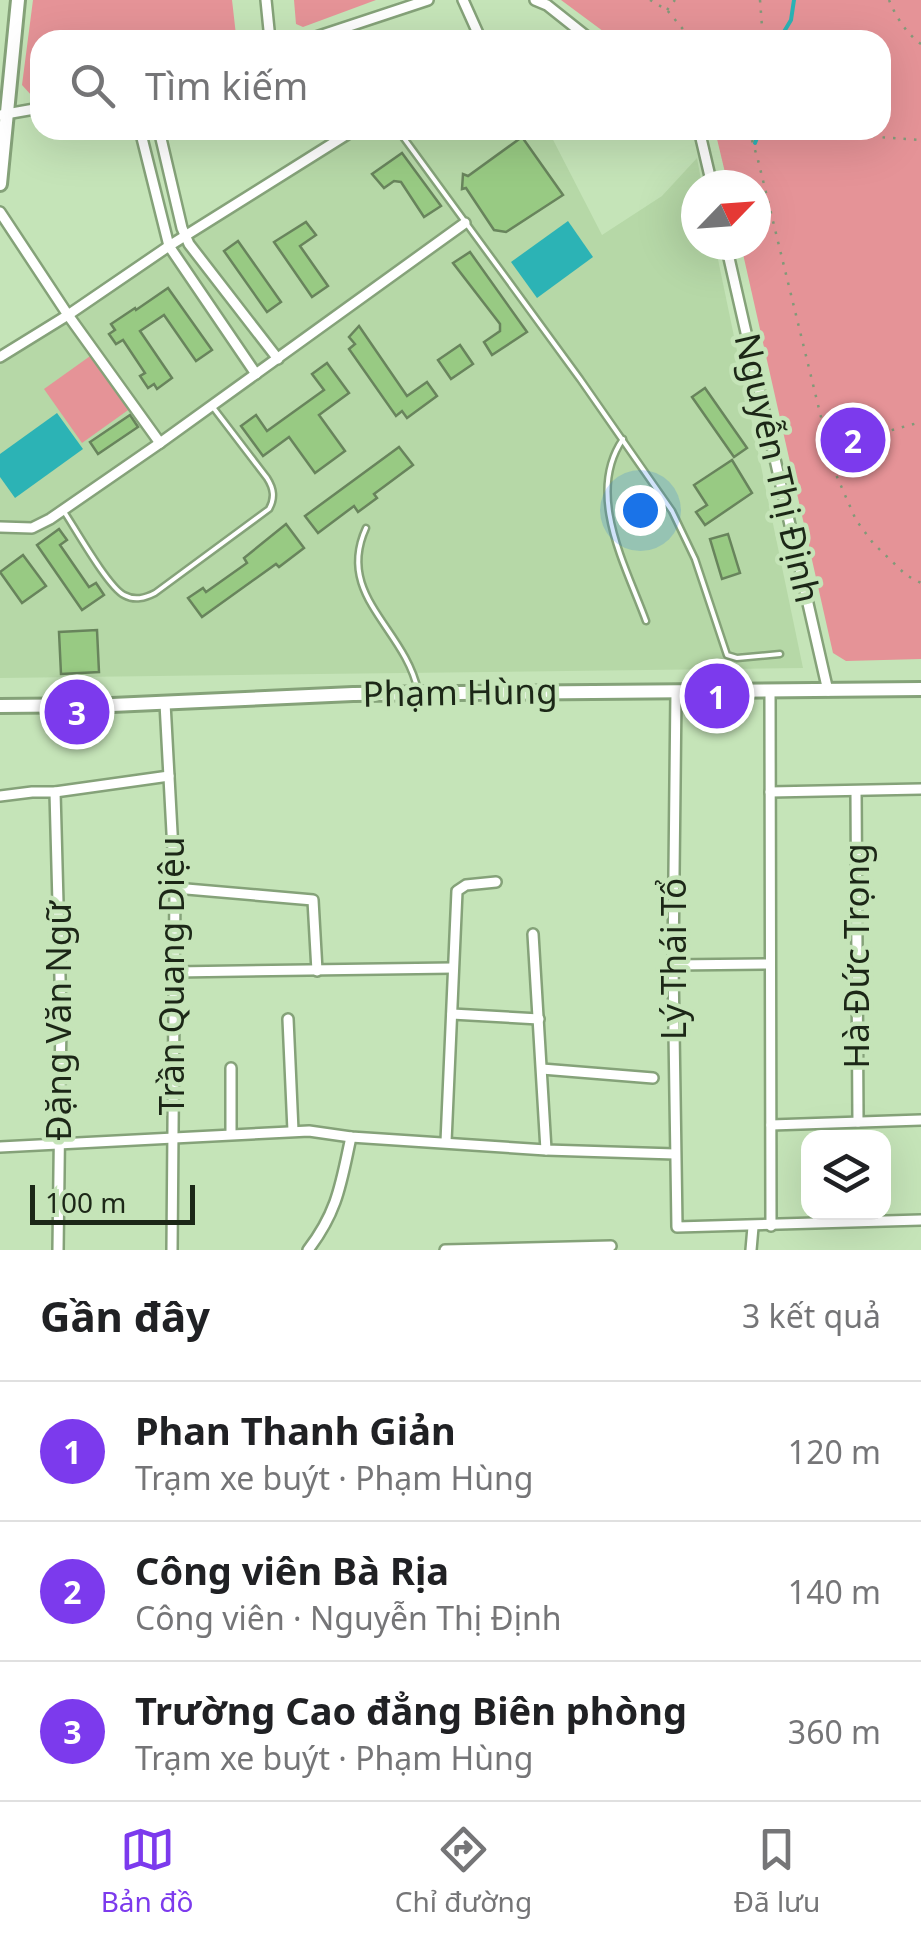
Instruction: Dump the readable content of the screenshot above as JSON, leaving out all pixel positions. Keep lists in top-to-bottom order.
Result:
{
  "streets": {
    "street": [
      "Nguyễn Thị Định",
      "Phạm Hùng",
      "Hà Đức Trọng",
      "Lý Thái Tổ",
      "Trần Quang Diệu",
      "Đặng Văn Ngữ"
    ]
  },
  "crossings": [
    ["Nguyễn Thị Định", "Phạm Hùng"],
    ["Phạm Hùng", "Lý Thái Tổ"],
    ["Phạm Hùng", "Trần Quang Diệu"]
  ],
  "scale_bar": "100 m",
  "north": "top right",
  "page": {
    "search": "Tìm kiếm",
    "pins": ["2", "1", "3"],
    "scale": "100 m",
    "heading": ["Gần đây", "3 kết quả"],
    "list": [
      {
        "mark": "1",
        "name": "Phan Thanh Giản",
        "note": "Trạm xe buýt · Phạm Hùng",
        "value": "120 m"
      },
      {
        "mark": "2",
        "name": "Công viên Bà Rịa",
        "note": "Công viên · Nguyễn Thị Định",
        "value": "140 m"
      },
      {
        "mark": "3",
        "name": "Trường Cao đẳng Biên phòng",
        "note": "Trạm xe buýt · Phạm Hùng",
        "value": "360 m"
      }
    ],
    "nav": ["Bản đồ", "Chỉ đường", "Đã lưu"]
  }
}
